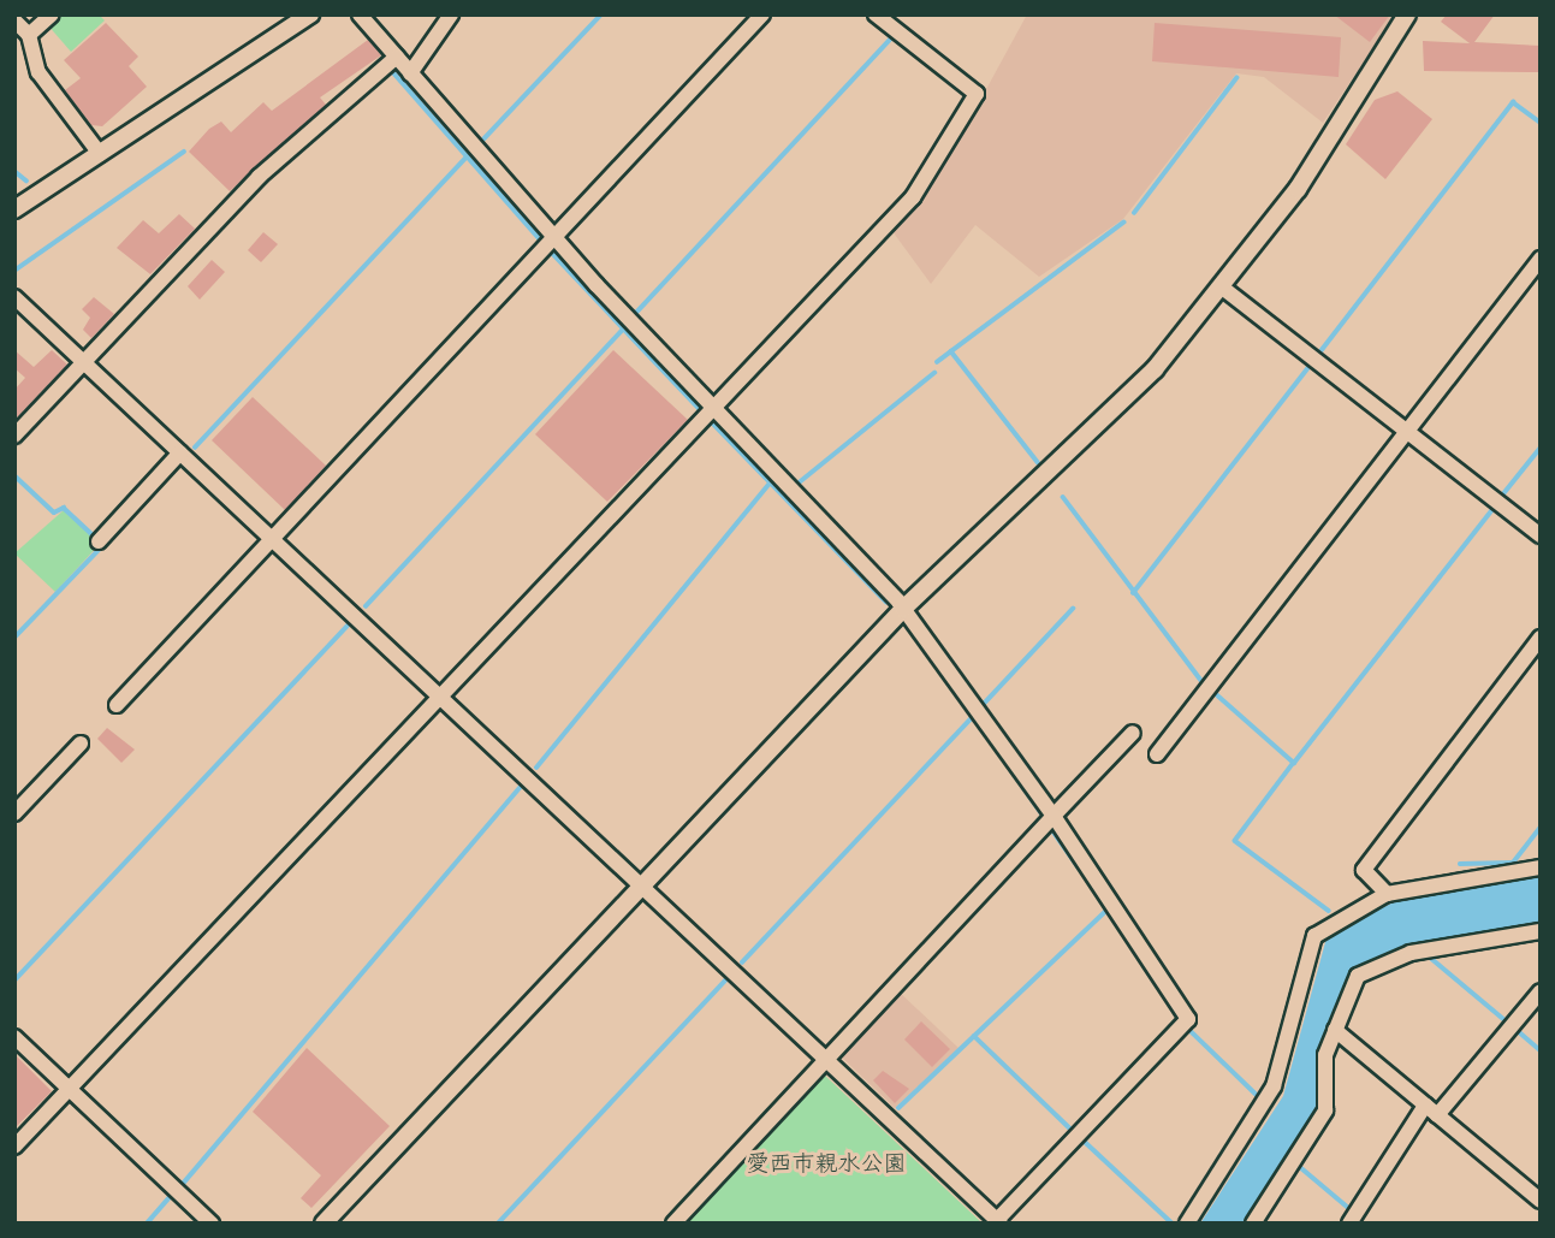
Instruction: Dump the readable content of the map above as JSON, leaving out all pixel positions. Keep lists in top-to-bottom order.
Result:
{
  "parks": ["愛西市親水公園"]
}
